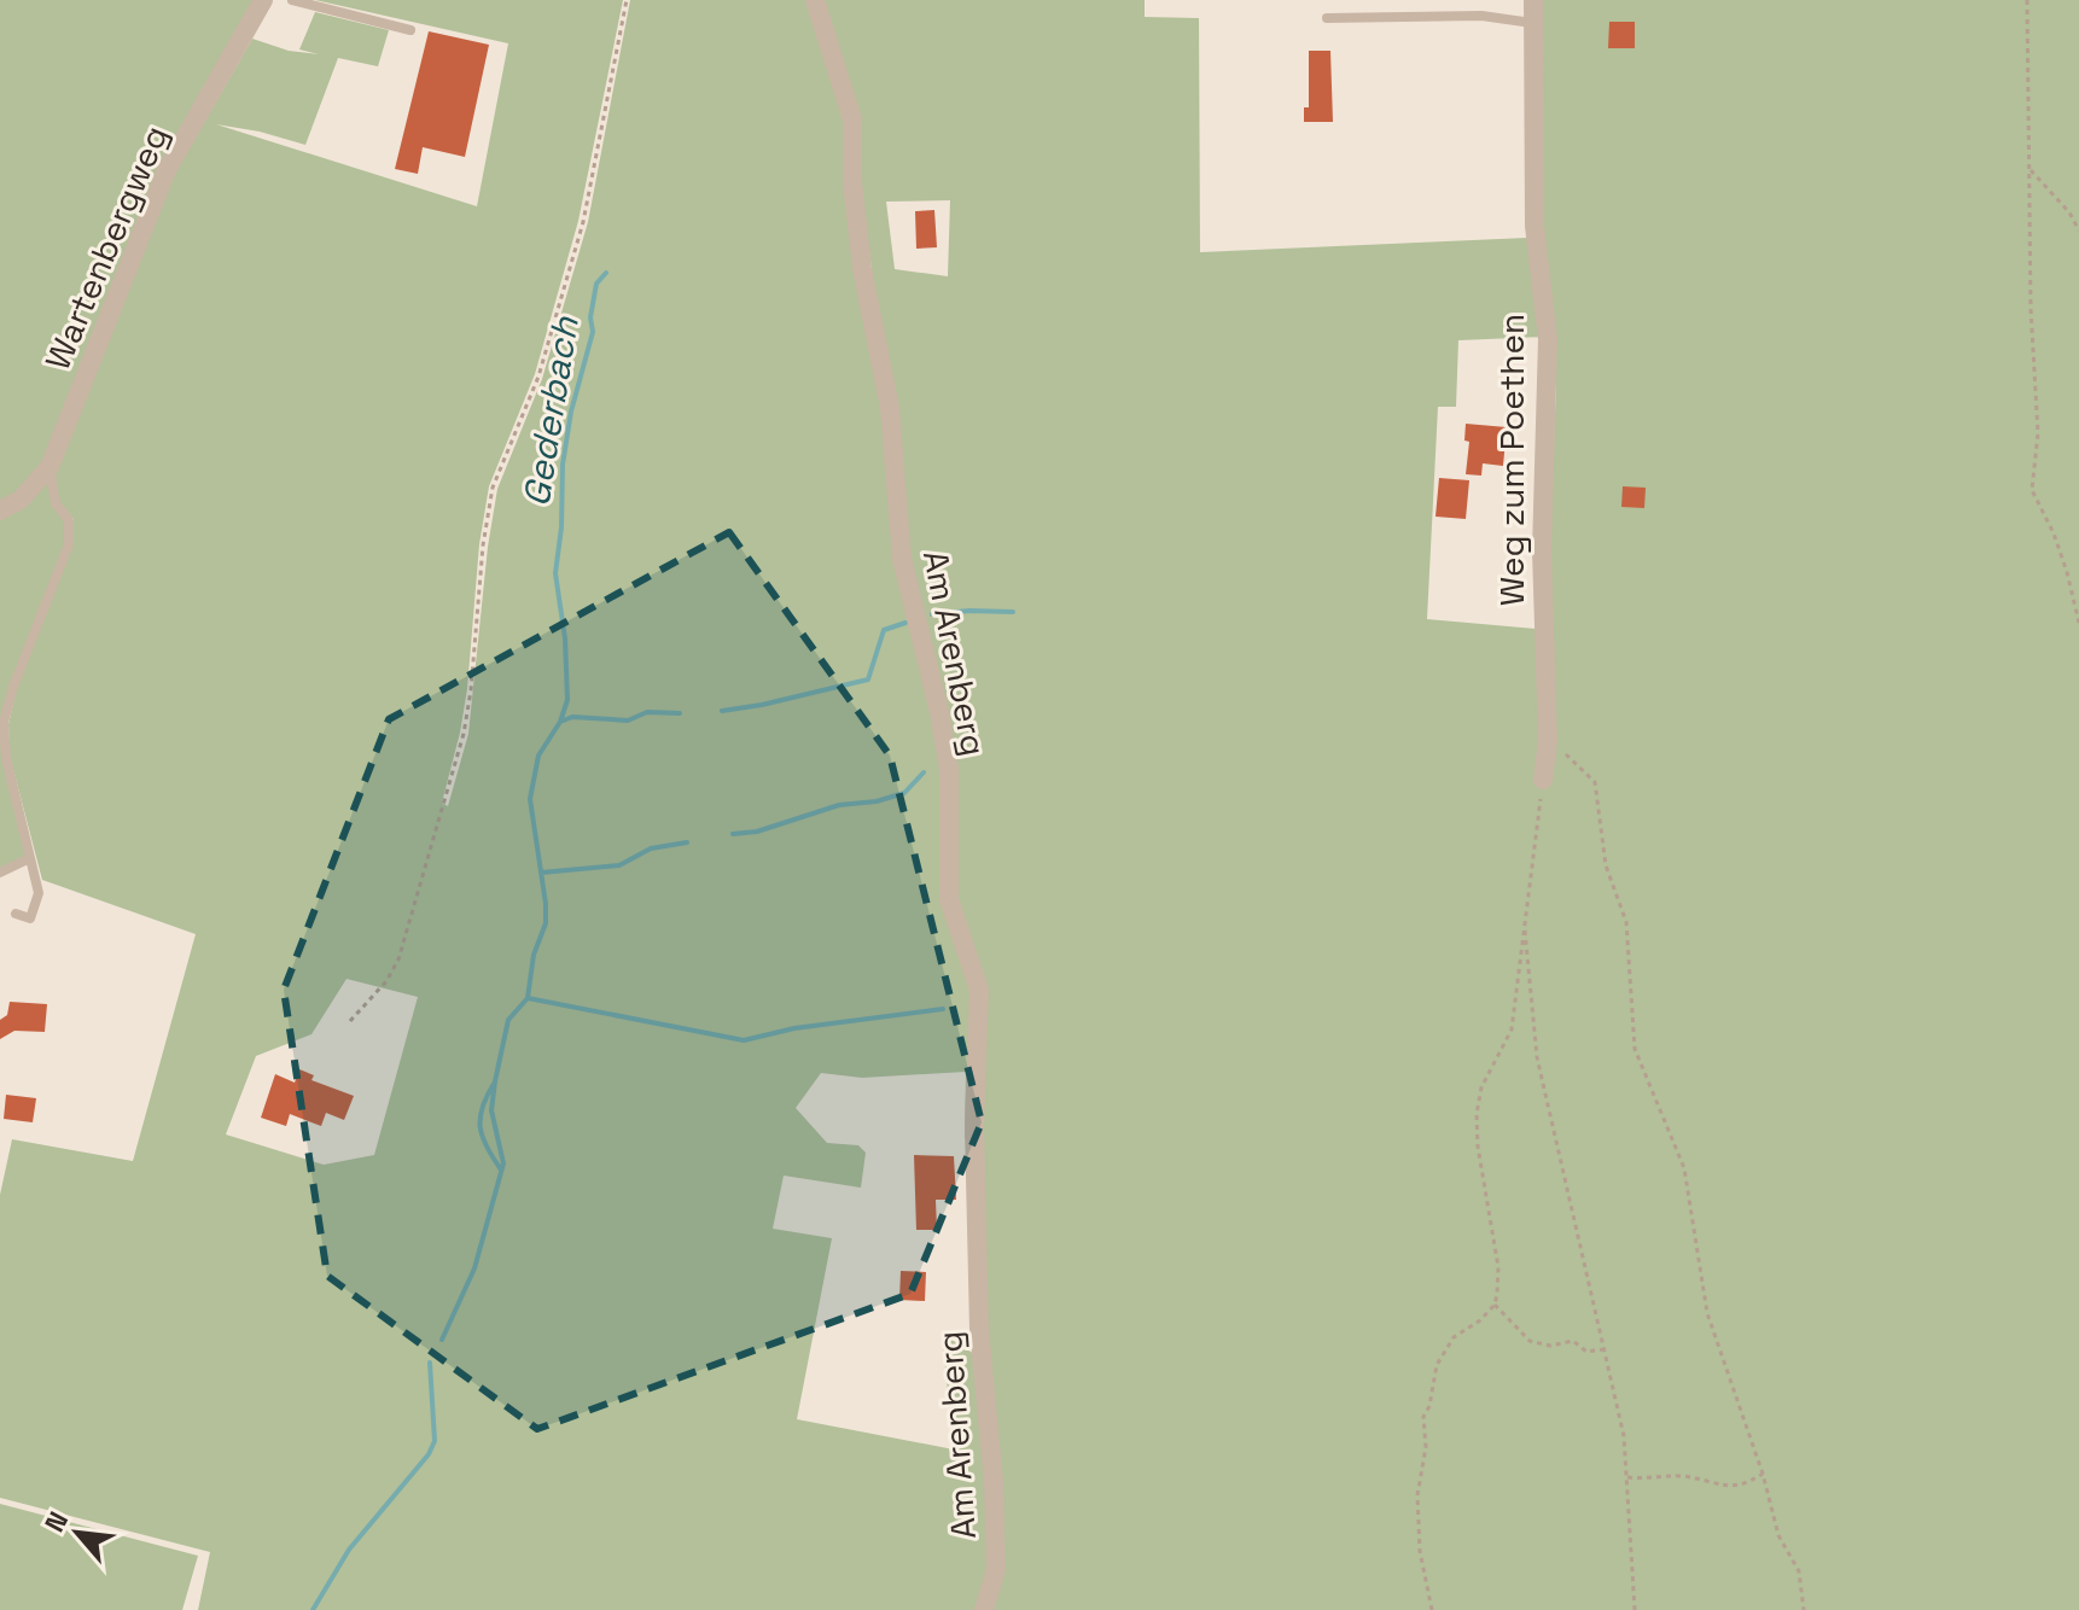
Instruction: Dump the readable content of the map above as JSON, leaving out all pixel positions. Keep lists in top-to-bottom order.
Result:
{
  "streets": {
    "street": ["Wartenbergweg", "Weg zum Poethen", "Am Arenberg"]
  },
  "water": ["Gederbach"],
  "north": "top left"
}
